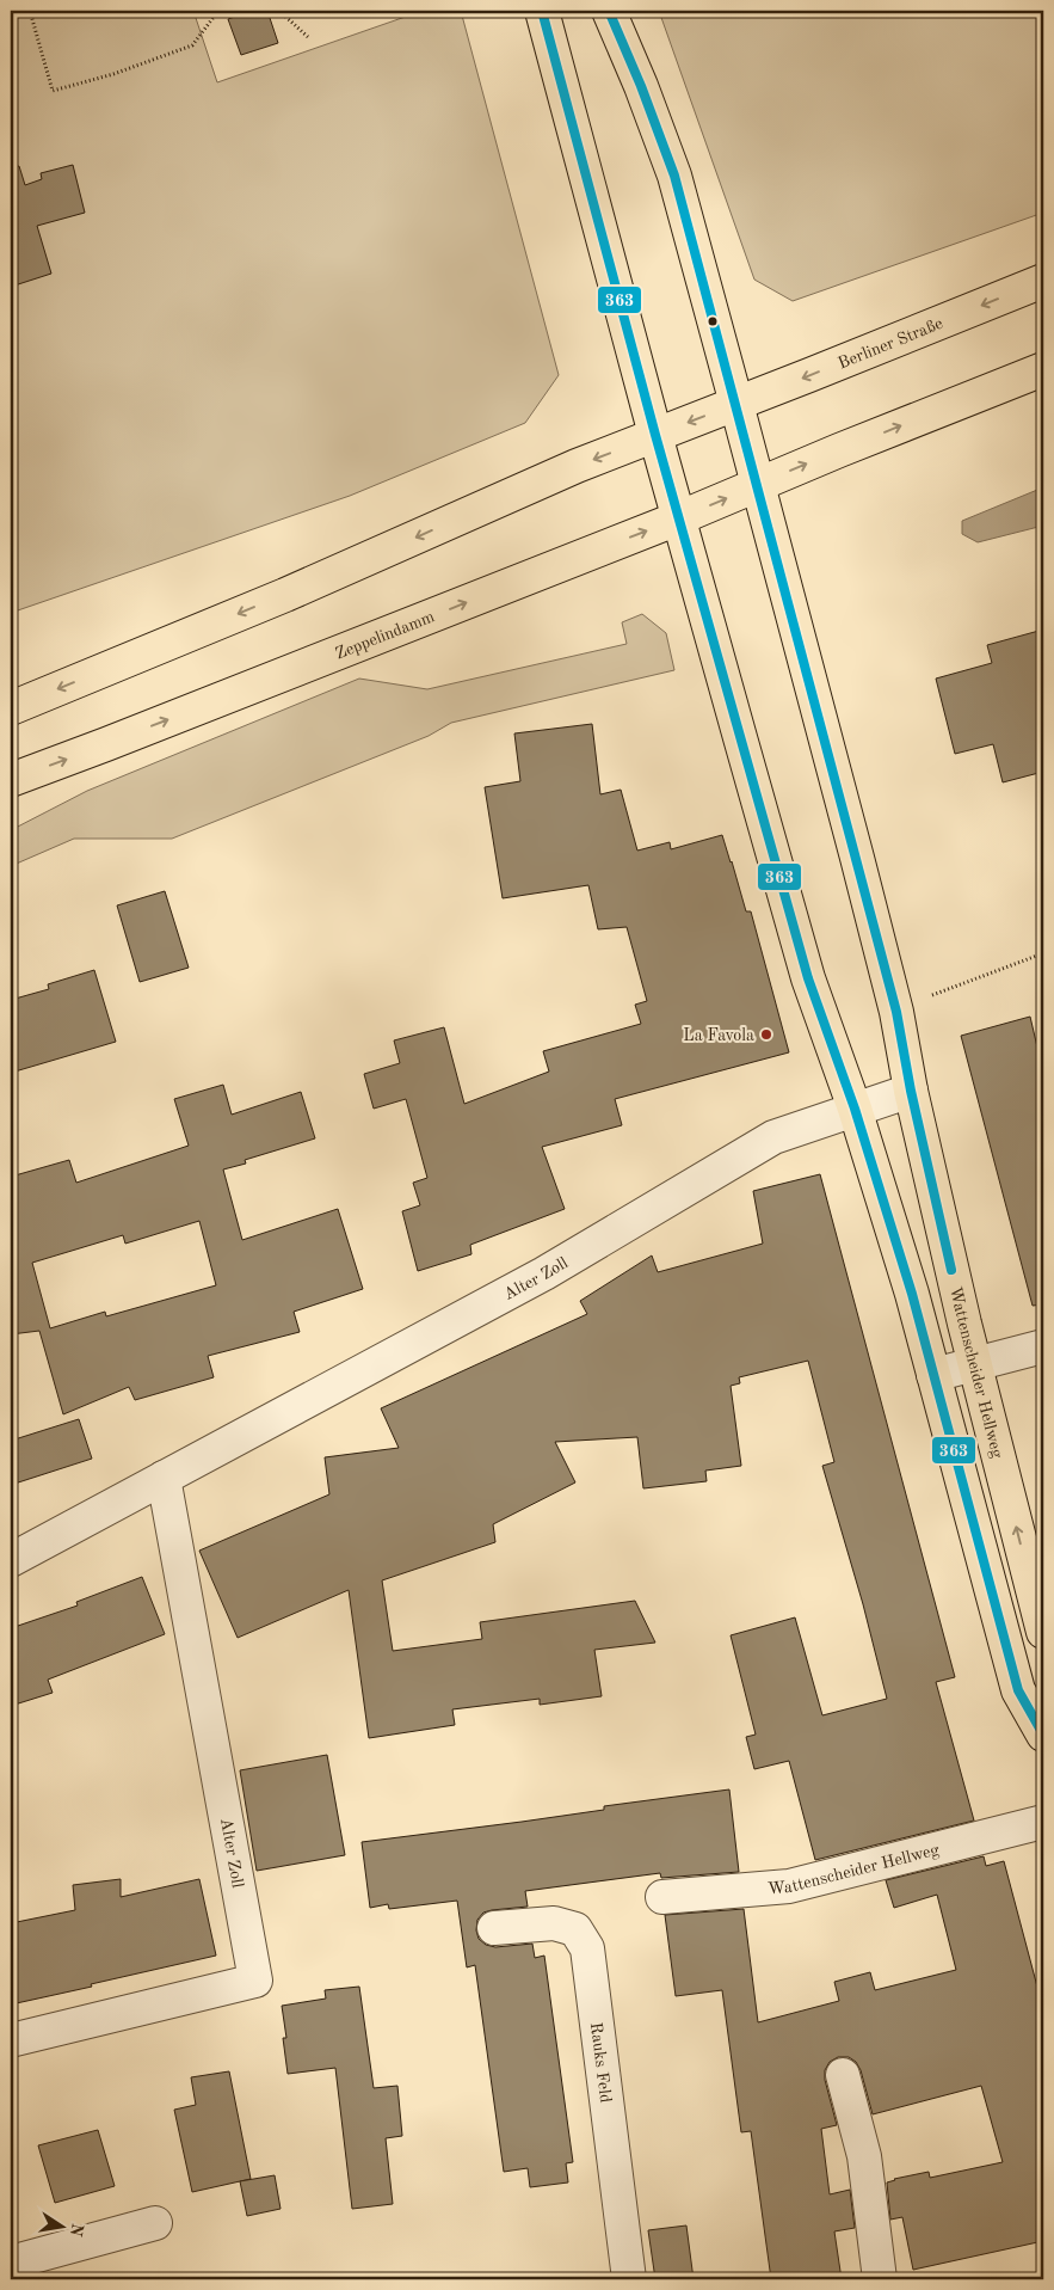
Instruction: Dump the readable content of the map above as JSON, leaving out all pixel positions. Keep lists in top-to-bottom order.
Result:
{
  "streets": {
    "main road": ["Berliner Straße", "Zeppelindamm", "Wattenscheider Hellweg"],
    "street": ["Alter Zoll", "Rauks Feld"]
  },
  "crossings": [
    ["Berliner Straße", "Wattenscheider Hellweg"],
    ["Zeppelindamm", "Wattenscheider Hellweg"],
    ["Alter Zoll", "Wattenscheider Hellweg"]
  ],
  "places": ["La Favola"],
  "lines": ["transit line 363"],
  "north": "right"
}
